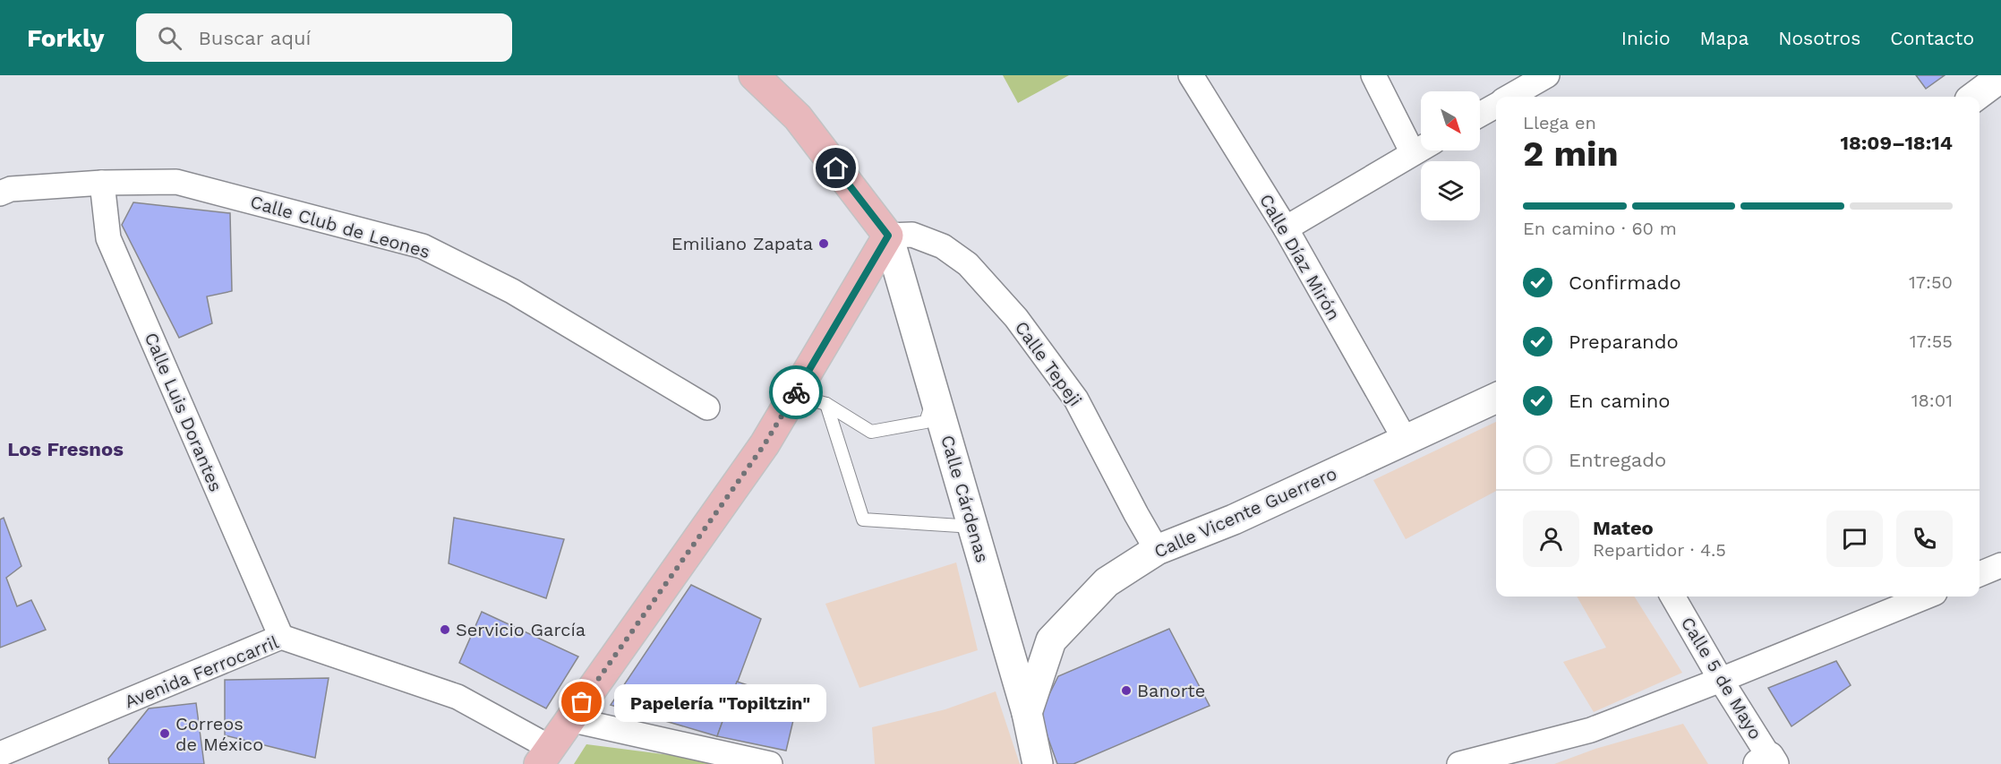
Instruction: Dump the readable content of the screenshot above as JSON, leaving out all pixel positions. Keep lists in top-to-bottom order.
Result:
{
  "streets": {
    "street": [
      "Calle Club de Leones",
      "Calle Díaz Mirón",
      "Calle Tepeji",
      "Calle Luis Dorantes",
      "Calle Cárdenas",
      "Calle Vicente Guerrero",
      "Avenida Ferrocarril",
      "Calle 5 de Mayo"
    ]
  },
  "crossings": [
    ["Calle Club de Leones", "Calle Luis Dorantes"],
    ["Calle Díaz Mirón", "Calle Vicente Guerrero"],
    ["Calle Tepeji", "Calle Cárdenas"],
    ["Calle Tepeji", "Calle Vicente Guerrero"],
    ["Calle Luis Dorantes", "Avenida Ferrocarril"],
    ["Calle Cárdenas", "Calle Vicente Guerrero"]
  ],
  "districts": ["Los Fresnos"],
  "places": [
    "Emiliano Zapata",
    "Servicio García",
    "Banorte",
    "Papelería \"Topiltzin\"",
    "Correos de México"
  ],
  "north": "bottom right",
  "page": {
    "header": "Forkly",
    "search": "Buscar aquí",
    "nav": [
      "Inicio",
      "Mapa",
      "Nosotros",
      "Contacto"
    ],
    "heading": ["2 min", "Llega en", "18:09–18:14"],
    "panel": ["Mateo", "Repartidor · 4.5"],
    "bar": "En camino · 60 m",
    "list": [
      ["Confirmado", "17:50"],
      ["Preparando", "17:55"],
      ["En camino", "18:01"],
      "Entregado"
    ],
    "bubble": "Papelería \"Topiltzin\""
  }
}
